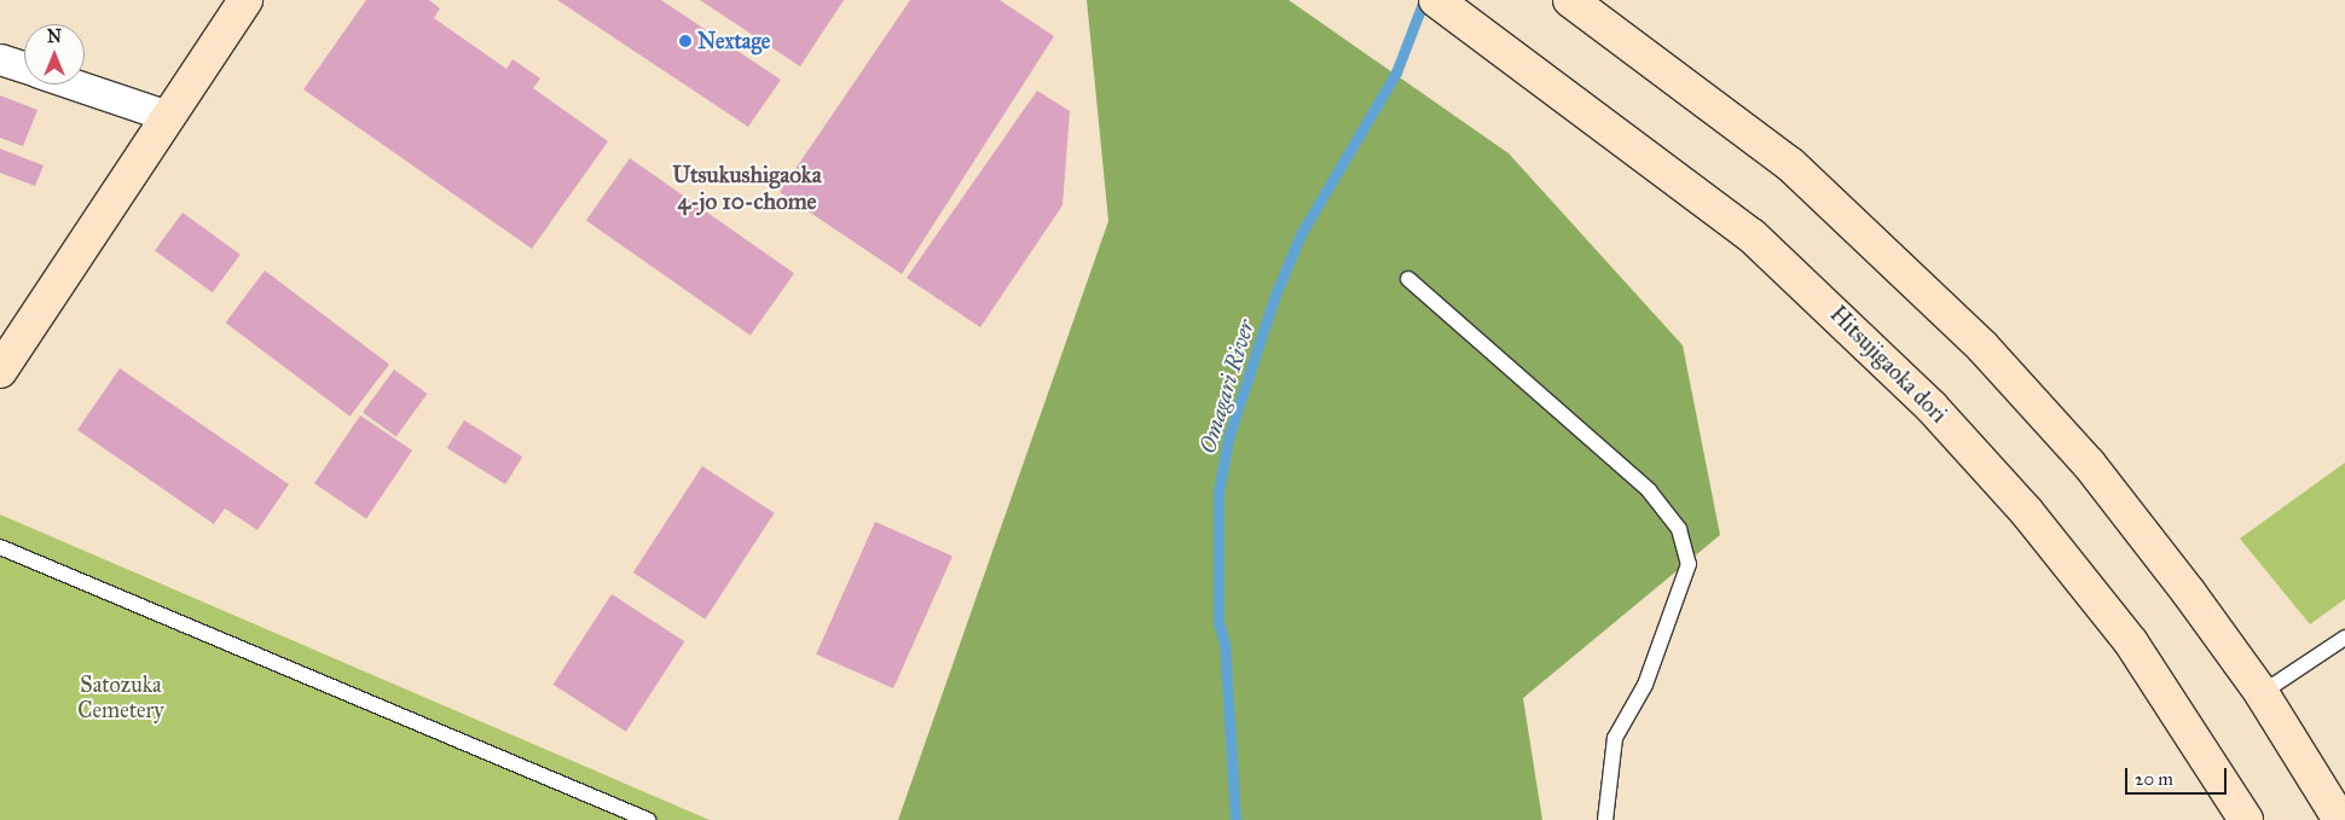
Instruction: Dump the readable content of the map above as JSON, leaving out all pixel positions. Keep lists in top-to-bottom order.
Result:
{
  "streets": {
    "main road": ["Hitsujigaoka dori"]
  },
  "districts": ["Utsukushigaoka 4-jo 10-chome"],
  "water": ["Omagari River"],
  "parks": ["Satozuka Cemetery"],
  "places": ["Nextage"],
  "scale_bar": "20 m",
  "north": "top"
}
